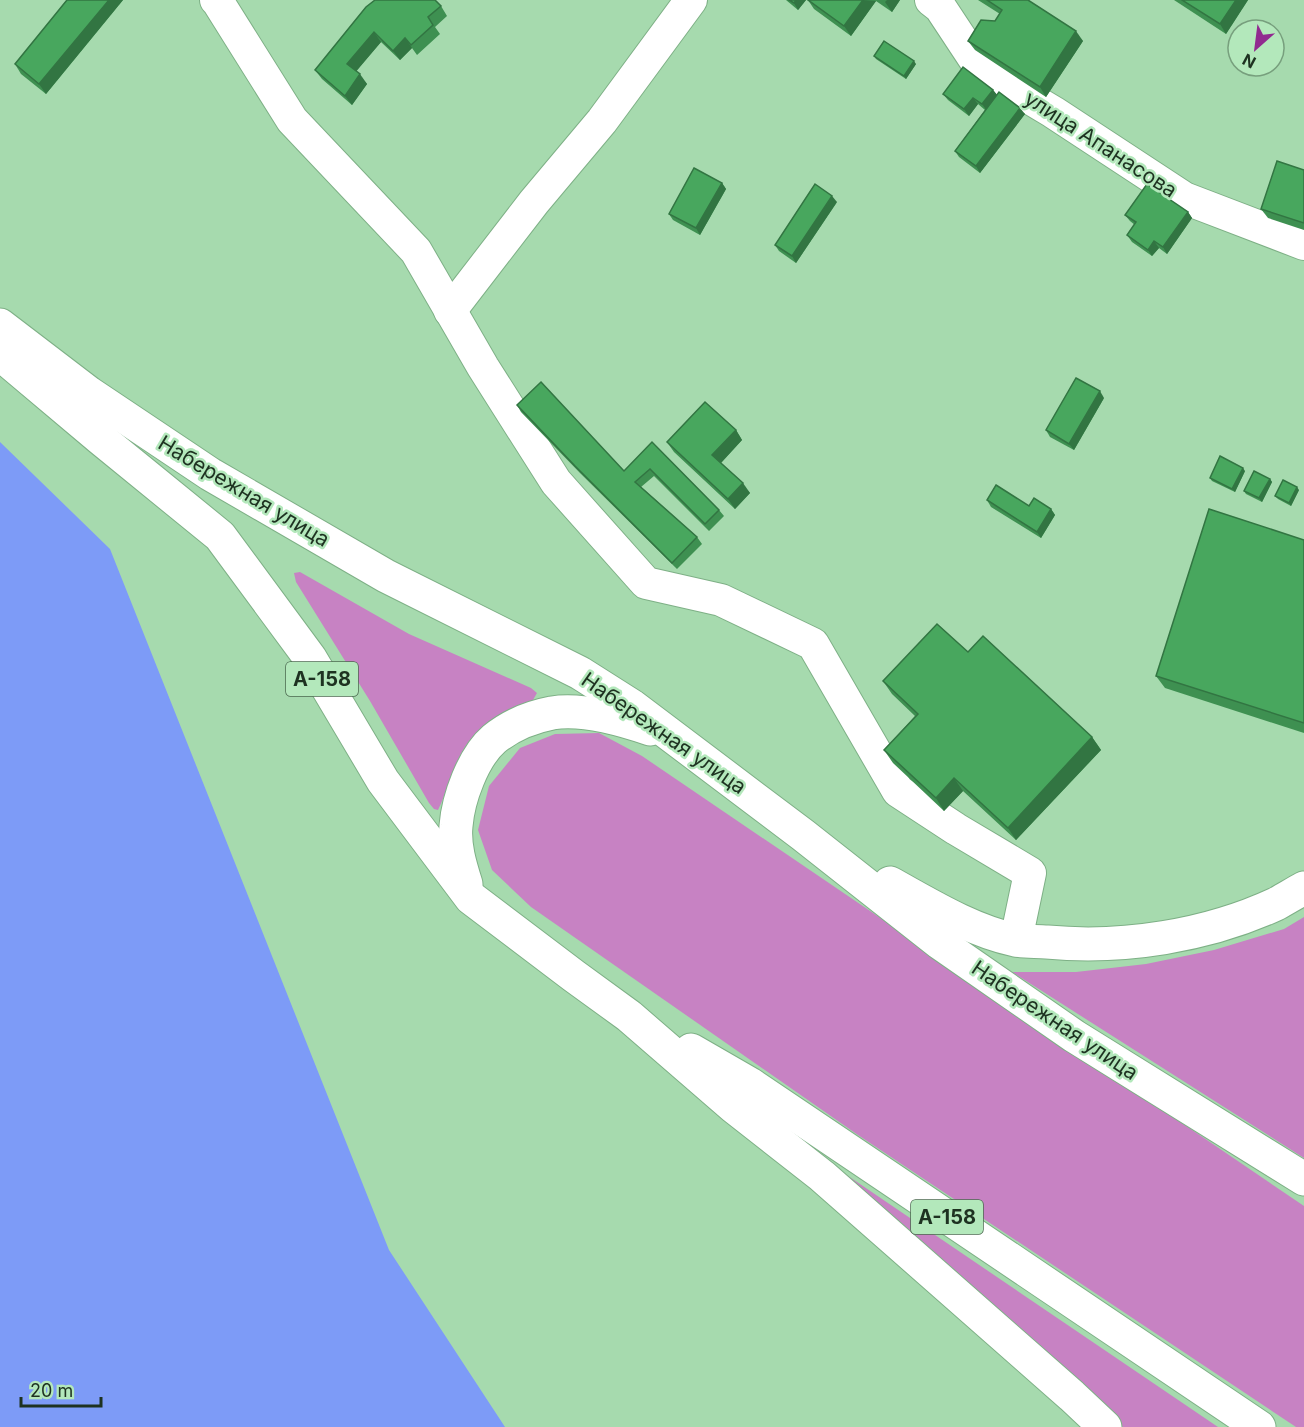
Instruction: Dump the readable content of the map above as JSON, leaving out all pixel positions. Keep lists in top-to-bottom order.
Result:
{
  "streets": {
    "main road": ["Набережная улица", "А-158"],
    "street": ["улица Апанасова"]
  },
  "scale_bar": "20 m",
  "north": "bottom left"
}
